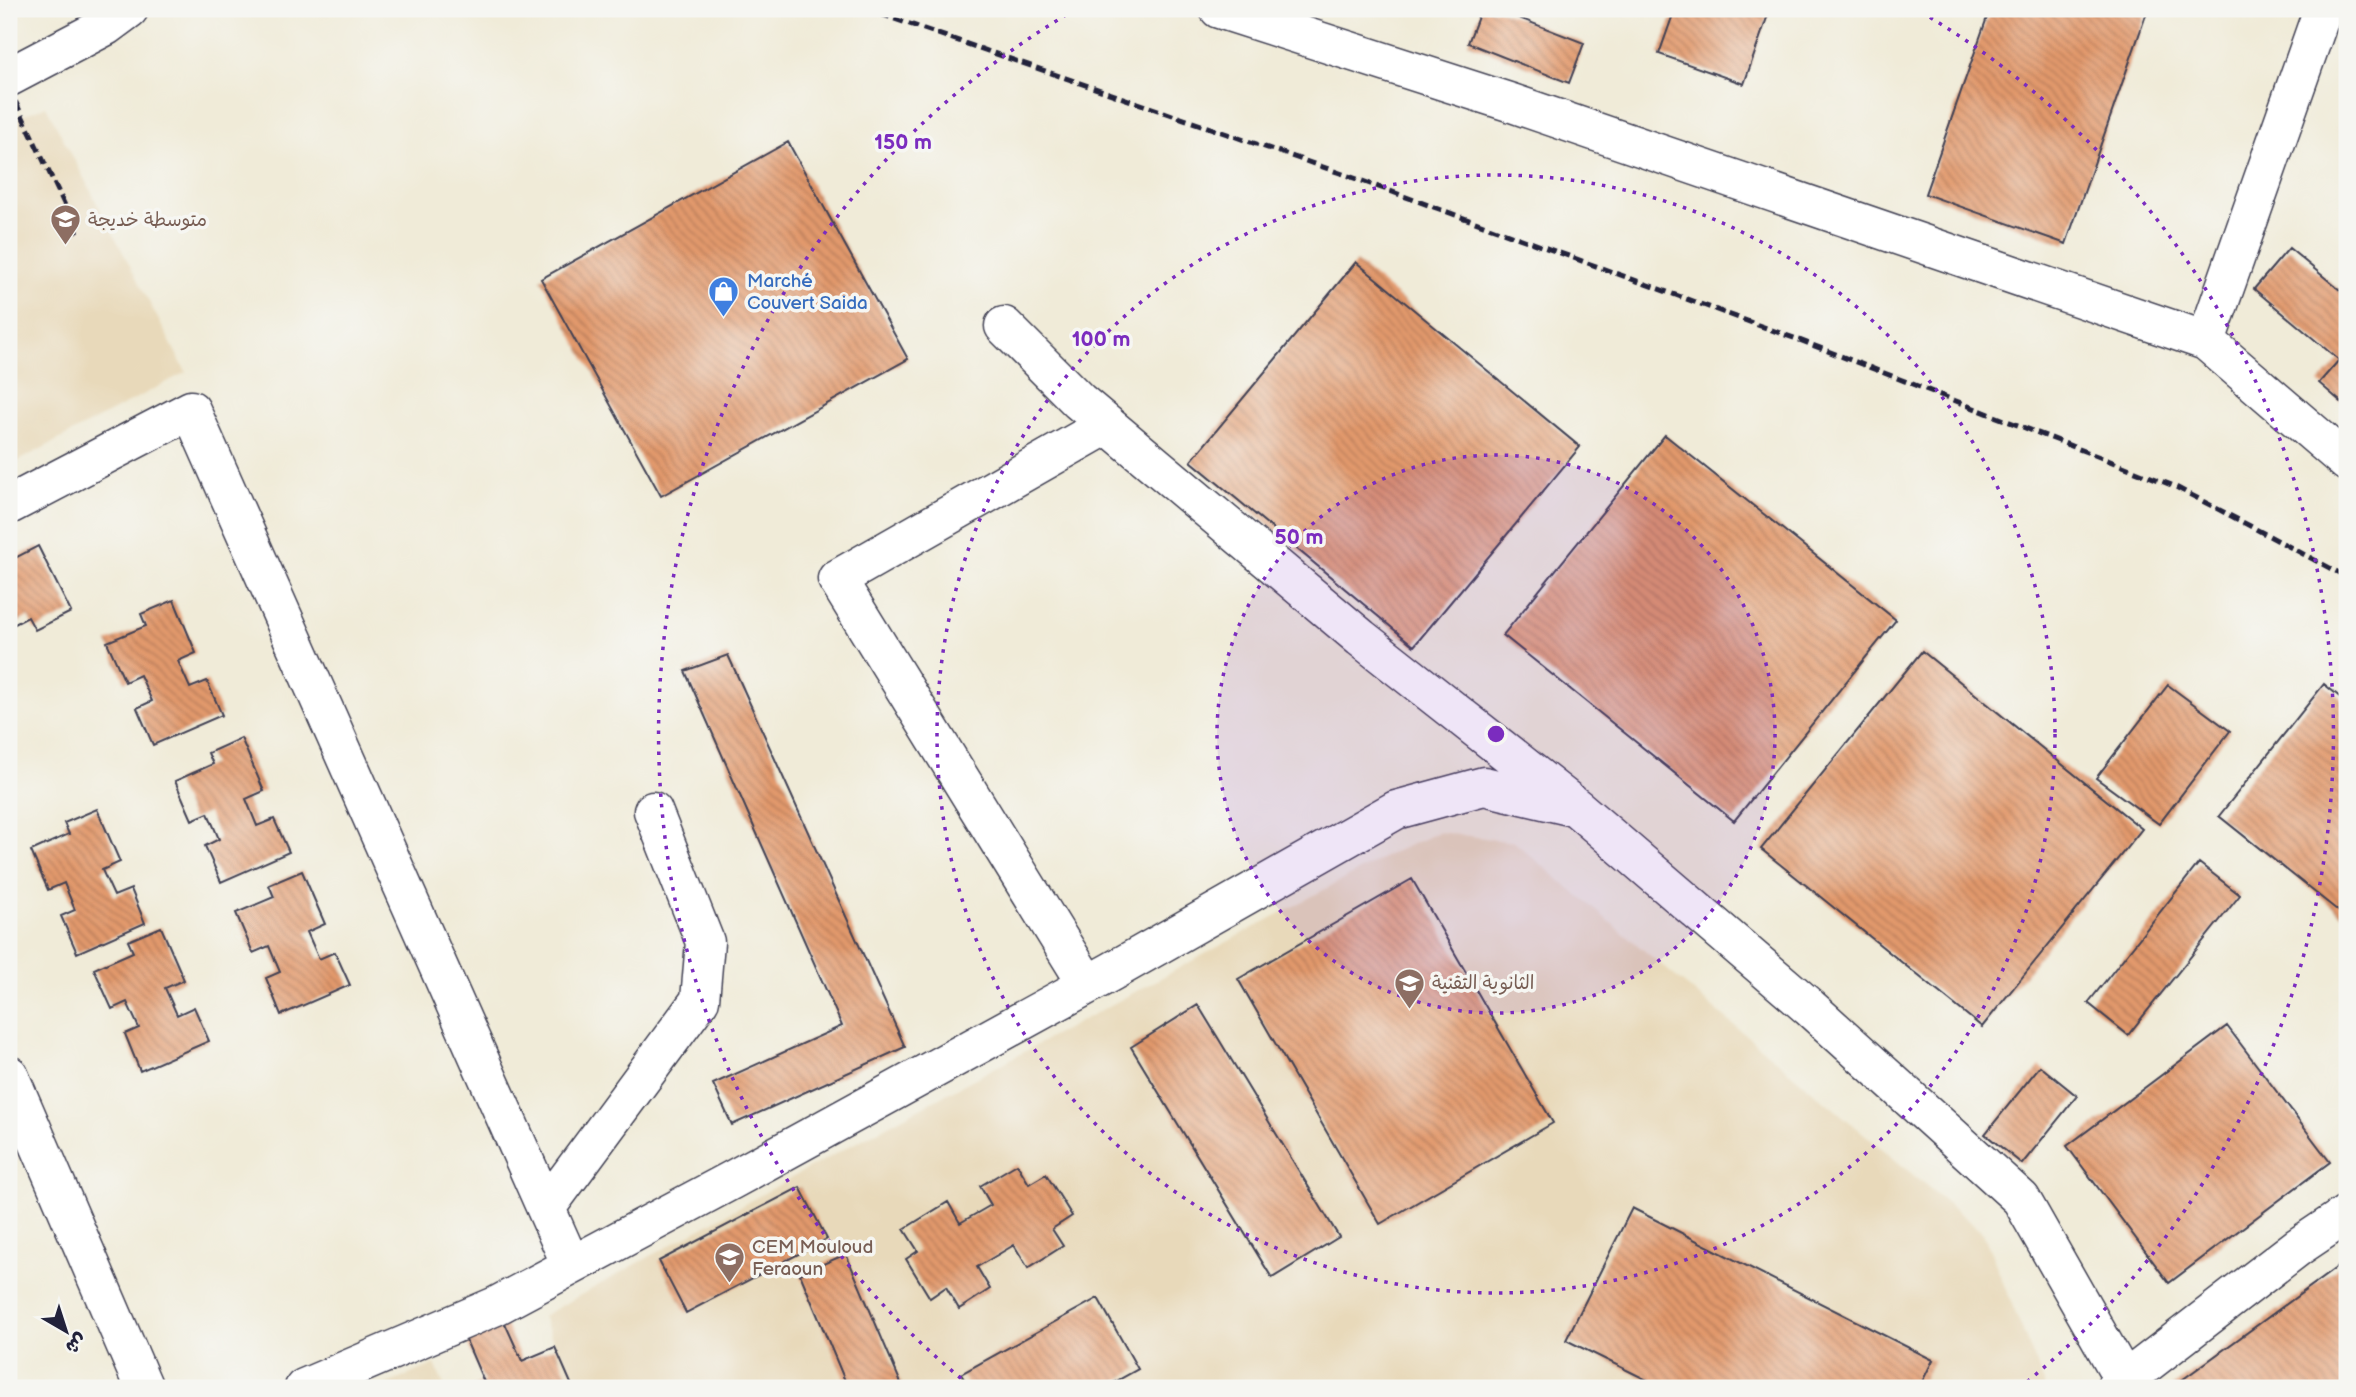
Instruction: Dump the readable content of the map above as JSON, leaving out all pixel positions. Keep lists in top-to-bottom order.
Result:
{
  "places": {
    "school or university": ["متوسطة خديجة", "الثانوية التقنية", "CEM Mouloud Feraoun"],
    "shop": ["Marché Couvert Saida"]
  },
  "north": "bottom right",
  "rings": ["150 m", "100 m", "50 m"]
}
